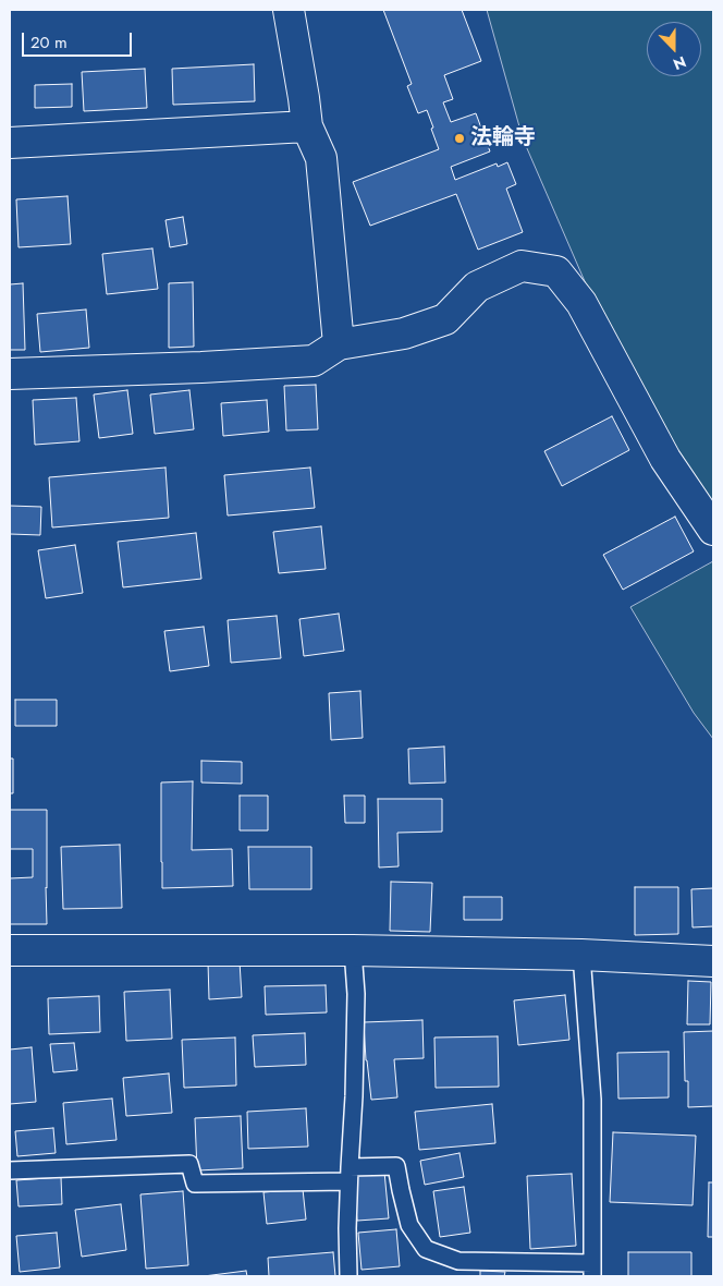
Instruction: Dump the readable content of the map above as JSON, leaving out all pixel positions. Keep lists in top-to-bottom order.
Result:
{
  "places": ["法輪寺"],
  "scale_bar": "20 m",
  "north": "bottom"
}
